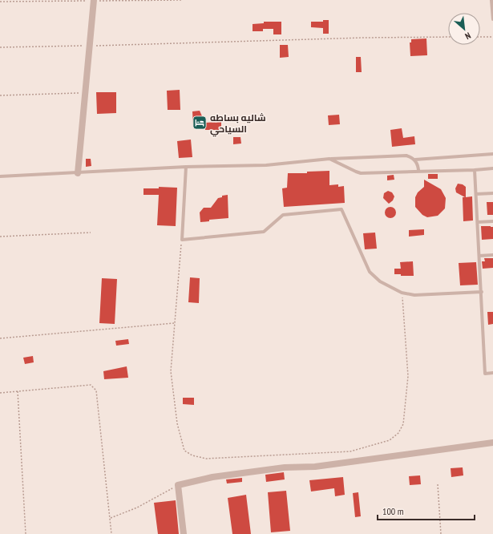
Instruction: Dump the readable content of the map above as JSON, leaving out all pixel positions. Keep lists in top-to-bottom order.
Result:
{
  "places": {
    "hotel": ["شاليه بساطه السياحي"]
  },
  "scale_bar": "100 m",
  "north": "bottom right"
}
